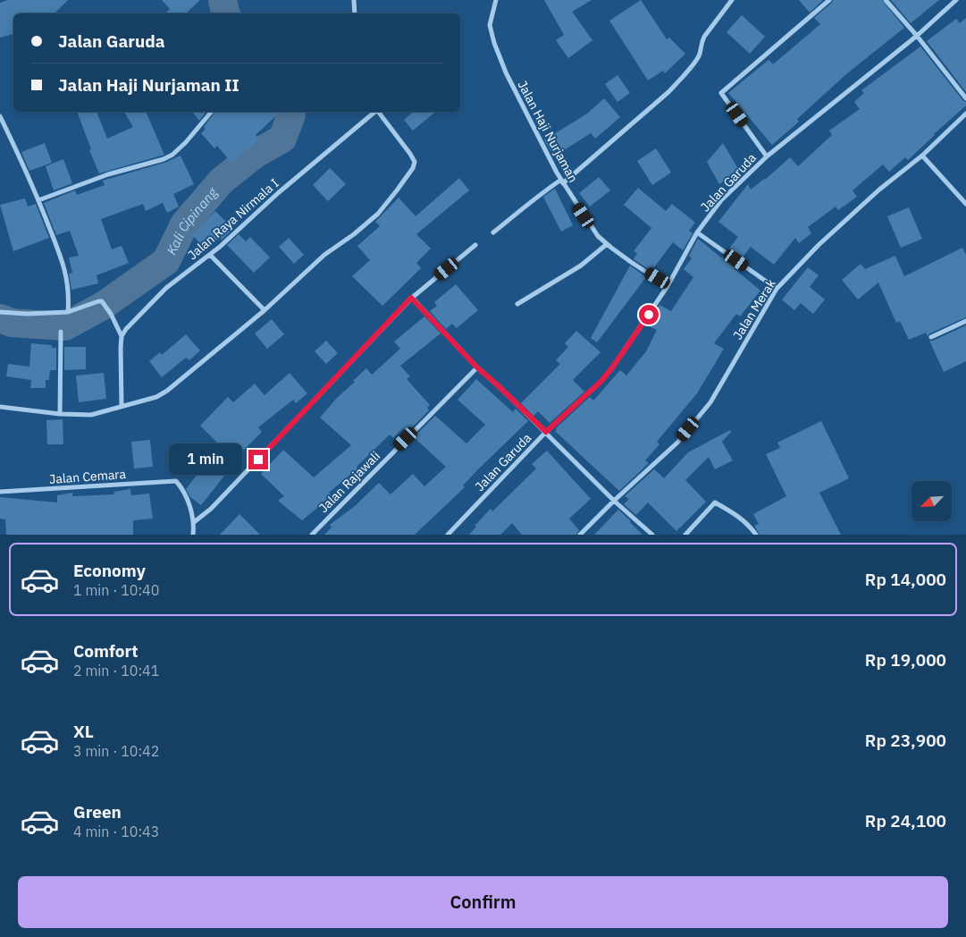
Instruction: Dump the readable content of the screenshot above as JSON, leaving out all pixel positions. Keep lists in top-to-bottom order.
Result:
{
  "streets": {
    "street": [
      "Jalan Haji Nurjaman",
      "Jalan Garuda",
      "Jalan Raya Nirmala I",
      "Jalan Merak",
      "Jalan Cemara",
      "Jalan Rajawali"
    ]
  },
  "crossings": [
    ["Jalan Haji Nurjaman", "Jalan Garuda"]
  ],
  "water": ["Kali Cipinang"],
  "north": "bottom left",
  "page": {
    "banner": ["Jalan Garuda", "Jalan Haji Nurjaman II"],
    "bubble": "1 min",
    "list": [
      {
        "name": "Economy",
        "note": "1 min · 10:40",
        "value": "Rp 14,000"
      },
      {
        "name": "Comfort",
        "note": "2 min · 10:41",
        "value": "Rp 19,000"
      },
      {
        "name": "XL",
        "note": "3 min · 10:42",
        "value": "Rp 23,900"
      },
      {
        "name": "Green",
        "note": "4 min · 10:43",
        "value": "Rp 24,100"
      }
    ],
    "buttons": "Confirm"
  }
}
